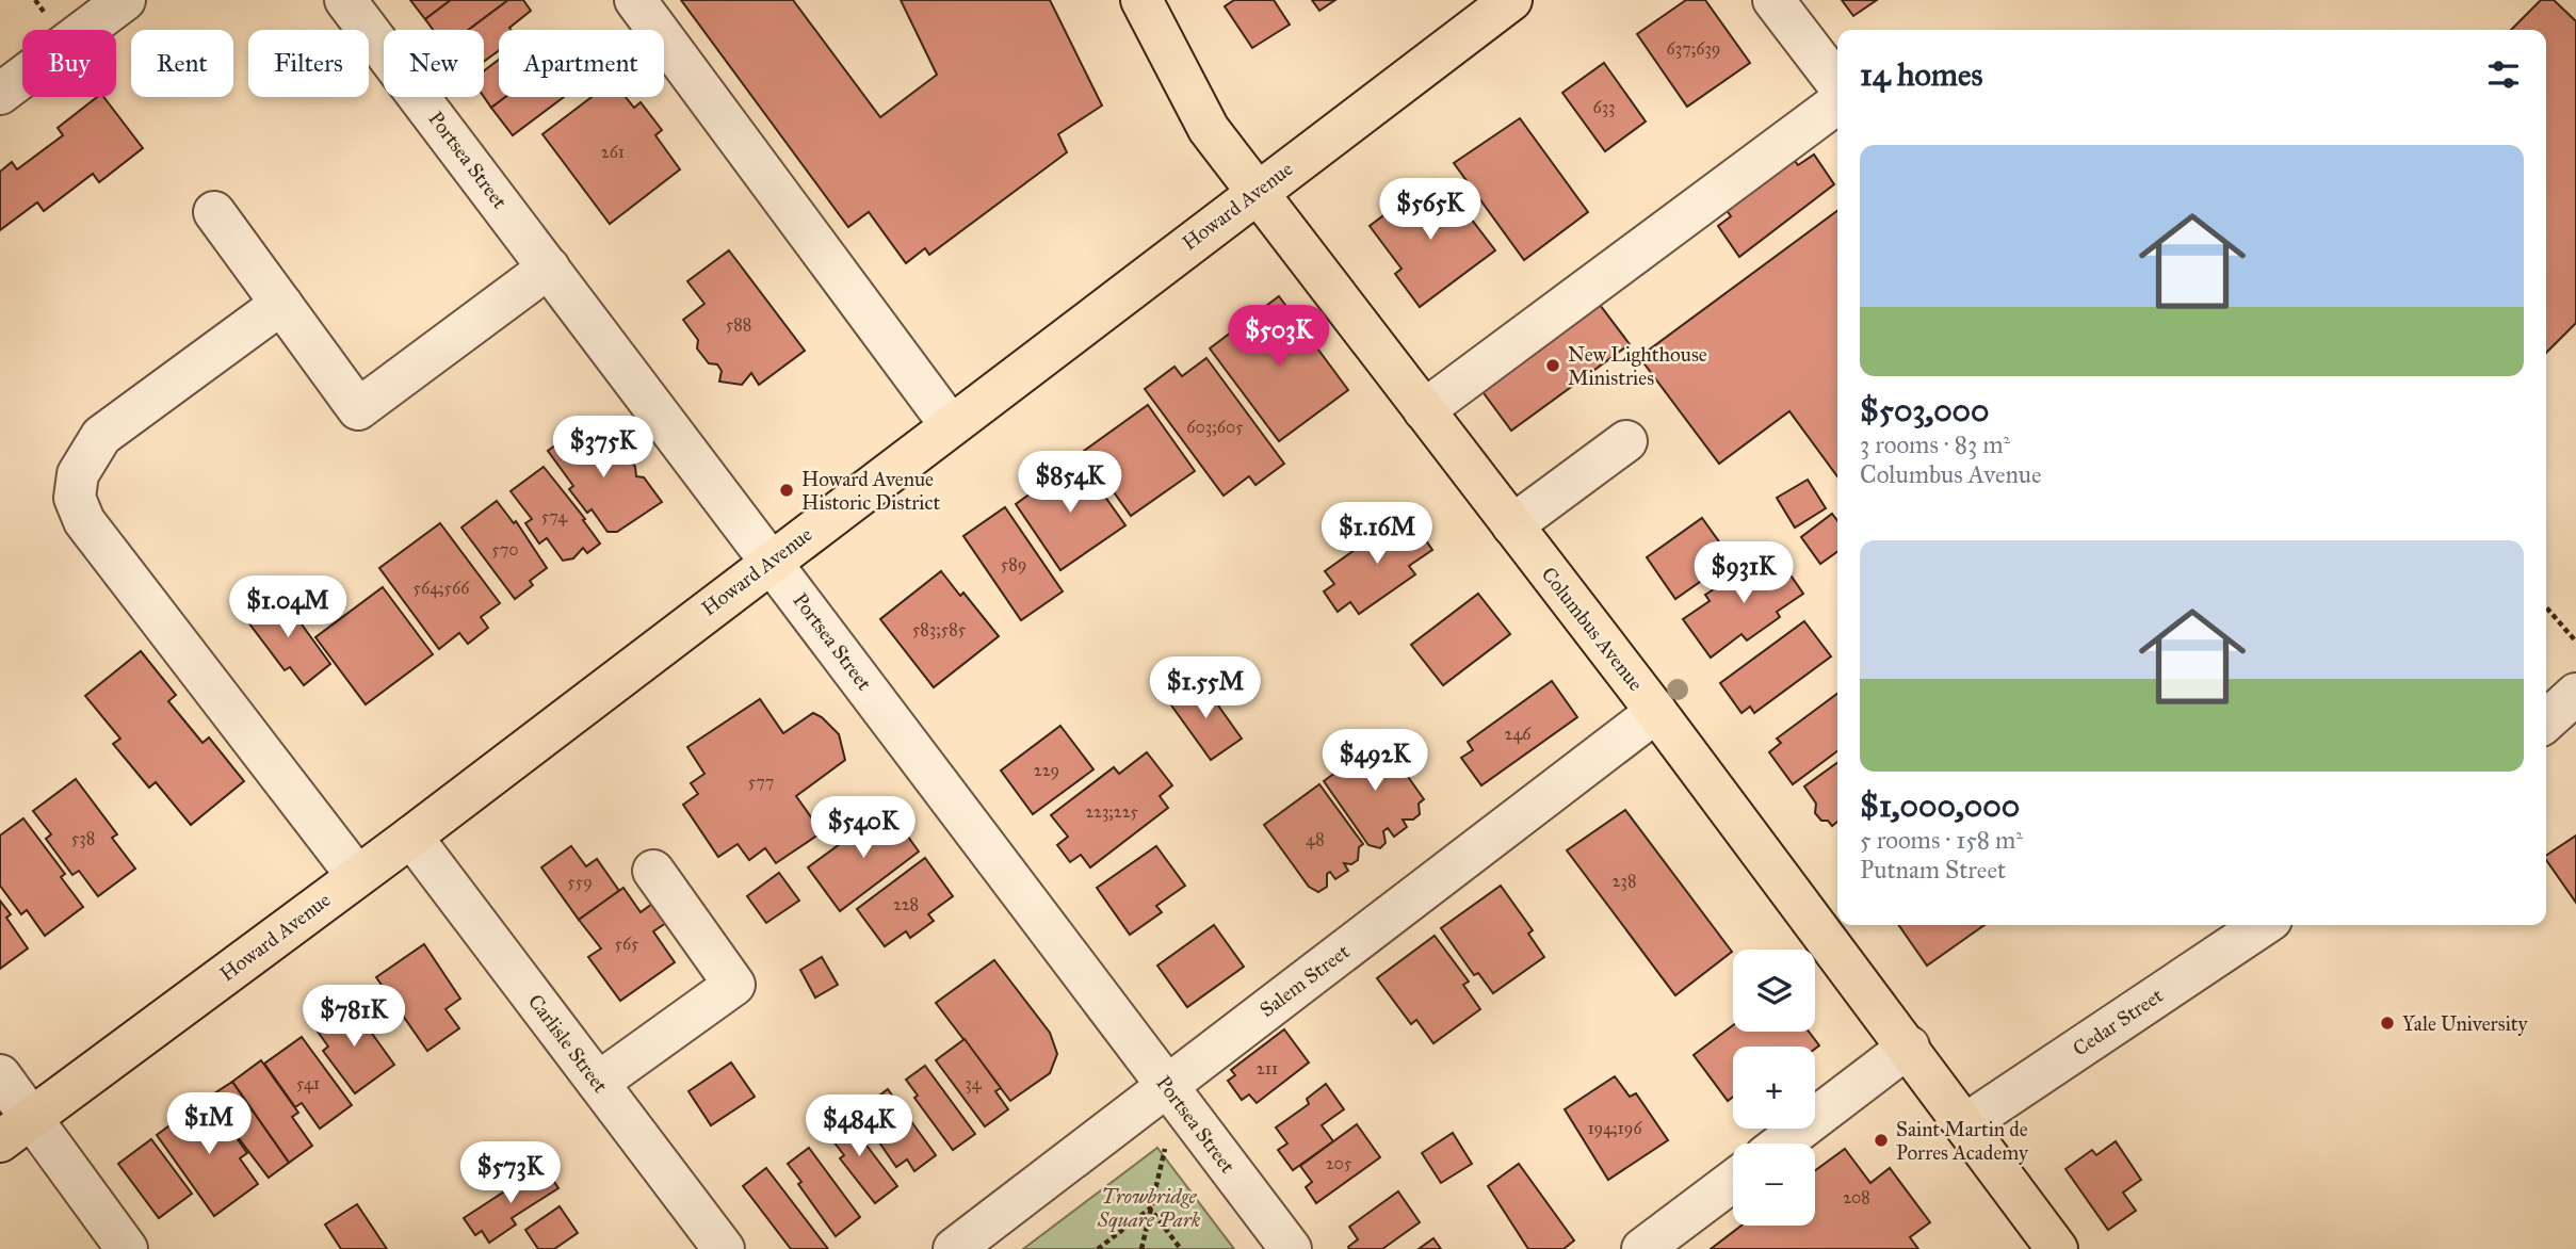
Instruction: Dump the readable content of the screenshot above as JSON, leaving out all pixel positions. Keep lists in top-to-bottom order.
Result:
{
  "streets": {
    "main road": ["Howard Avenue", "Columbus Avenue"],
    "street": [
      "Portsea Street",
      "Salem Street",
      "Cedar Street",
      "Carlisle Street"
    ]
  },
  "crossings": [
    ["Portsea Street", "Howard Avenue"],
    ["Portsea Street", "Salem Street"],
    ["Howard Avenue", "Columbus Avenue"],
    ["Howard Avenue", "Carlisle Street"],
    ["Columbus Avenue", "Salem Street"],
    ["Columbus Avenue", "Cedar Street"]
  ],
  "parks": ["Trowbridge Square Park"],
  "places": [
    "New Lighthouse Ministries",
    "Howard Avenue Historic District",
    "Yale University",
    "Saint Martin de Porres Academy"
  ],
  "house_numbers": [
    "637;639",
    "633",
    "261",
    "588",
    "603;605",
    "574",
    "570",
    "589",
    "564;566",
    "583;585",
    "246",
    "229",
    "577",
    "223;225",
    "538",
    "48",
    "238",
    "559",
    "228",
    "565",
    "211",
    "541",
    "34",
    "194;196",
    "205",
    "208"
  ],
  "page": {
    "chip": [
      "Buy",
      "Rent",
      "Filters",
      "New",
      "Apartment"
    ],
    "heading": "14 homes",
    "list": [
      {
        "name": "$503,000",
        "note": "3 rooms · 83 m² · Columbus Avenue"
      },
      {
        "name": "$1,000,000",
        "note": "5 rooms · 158 m² · Putnam Street"
      }
    ],
    "price": [
      "$565K",
      "$503K",
      "$375K",
      "$854K",
      "$1.16M",
      "$931K",
      "$1.04M",
      "$1.55M",
      "$492K",
      "$540K",
      "$781K",
      "$1M",
      "$484K",
      "$573K"
    ],
    "map_buttons": ["+", "−"]
  }
}
